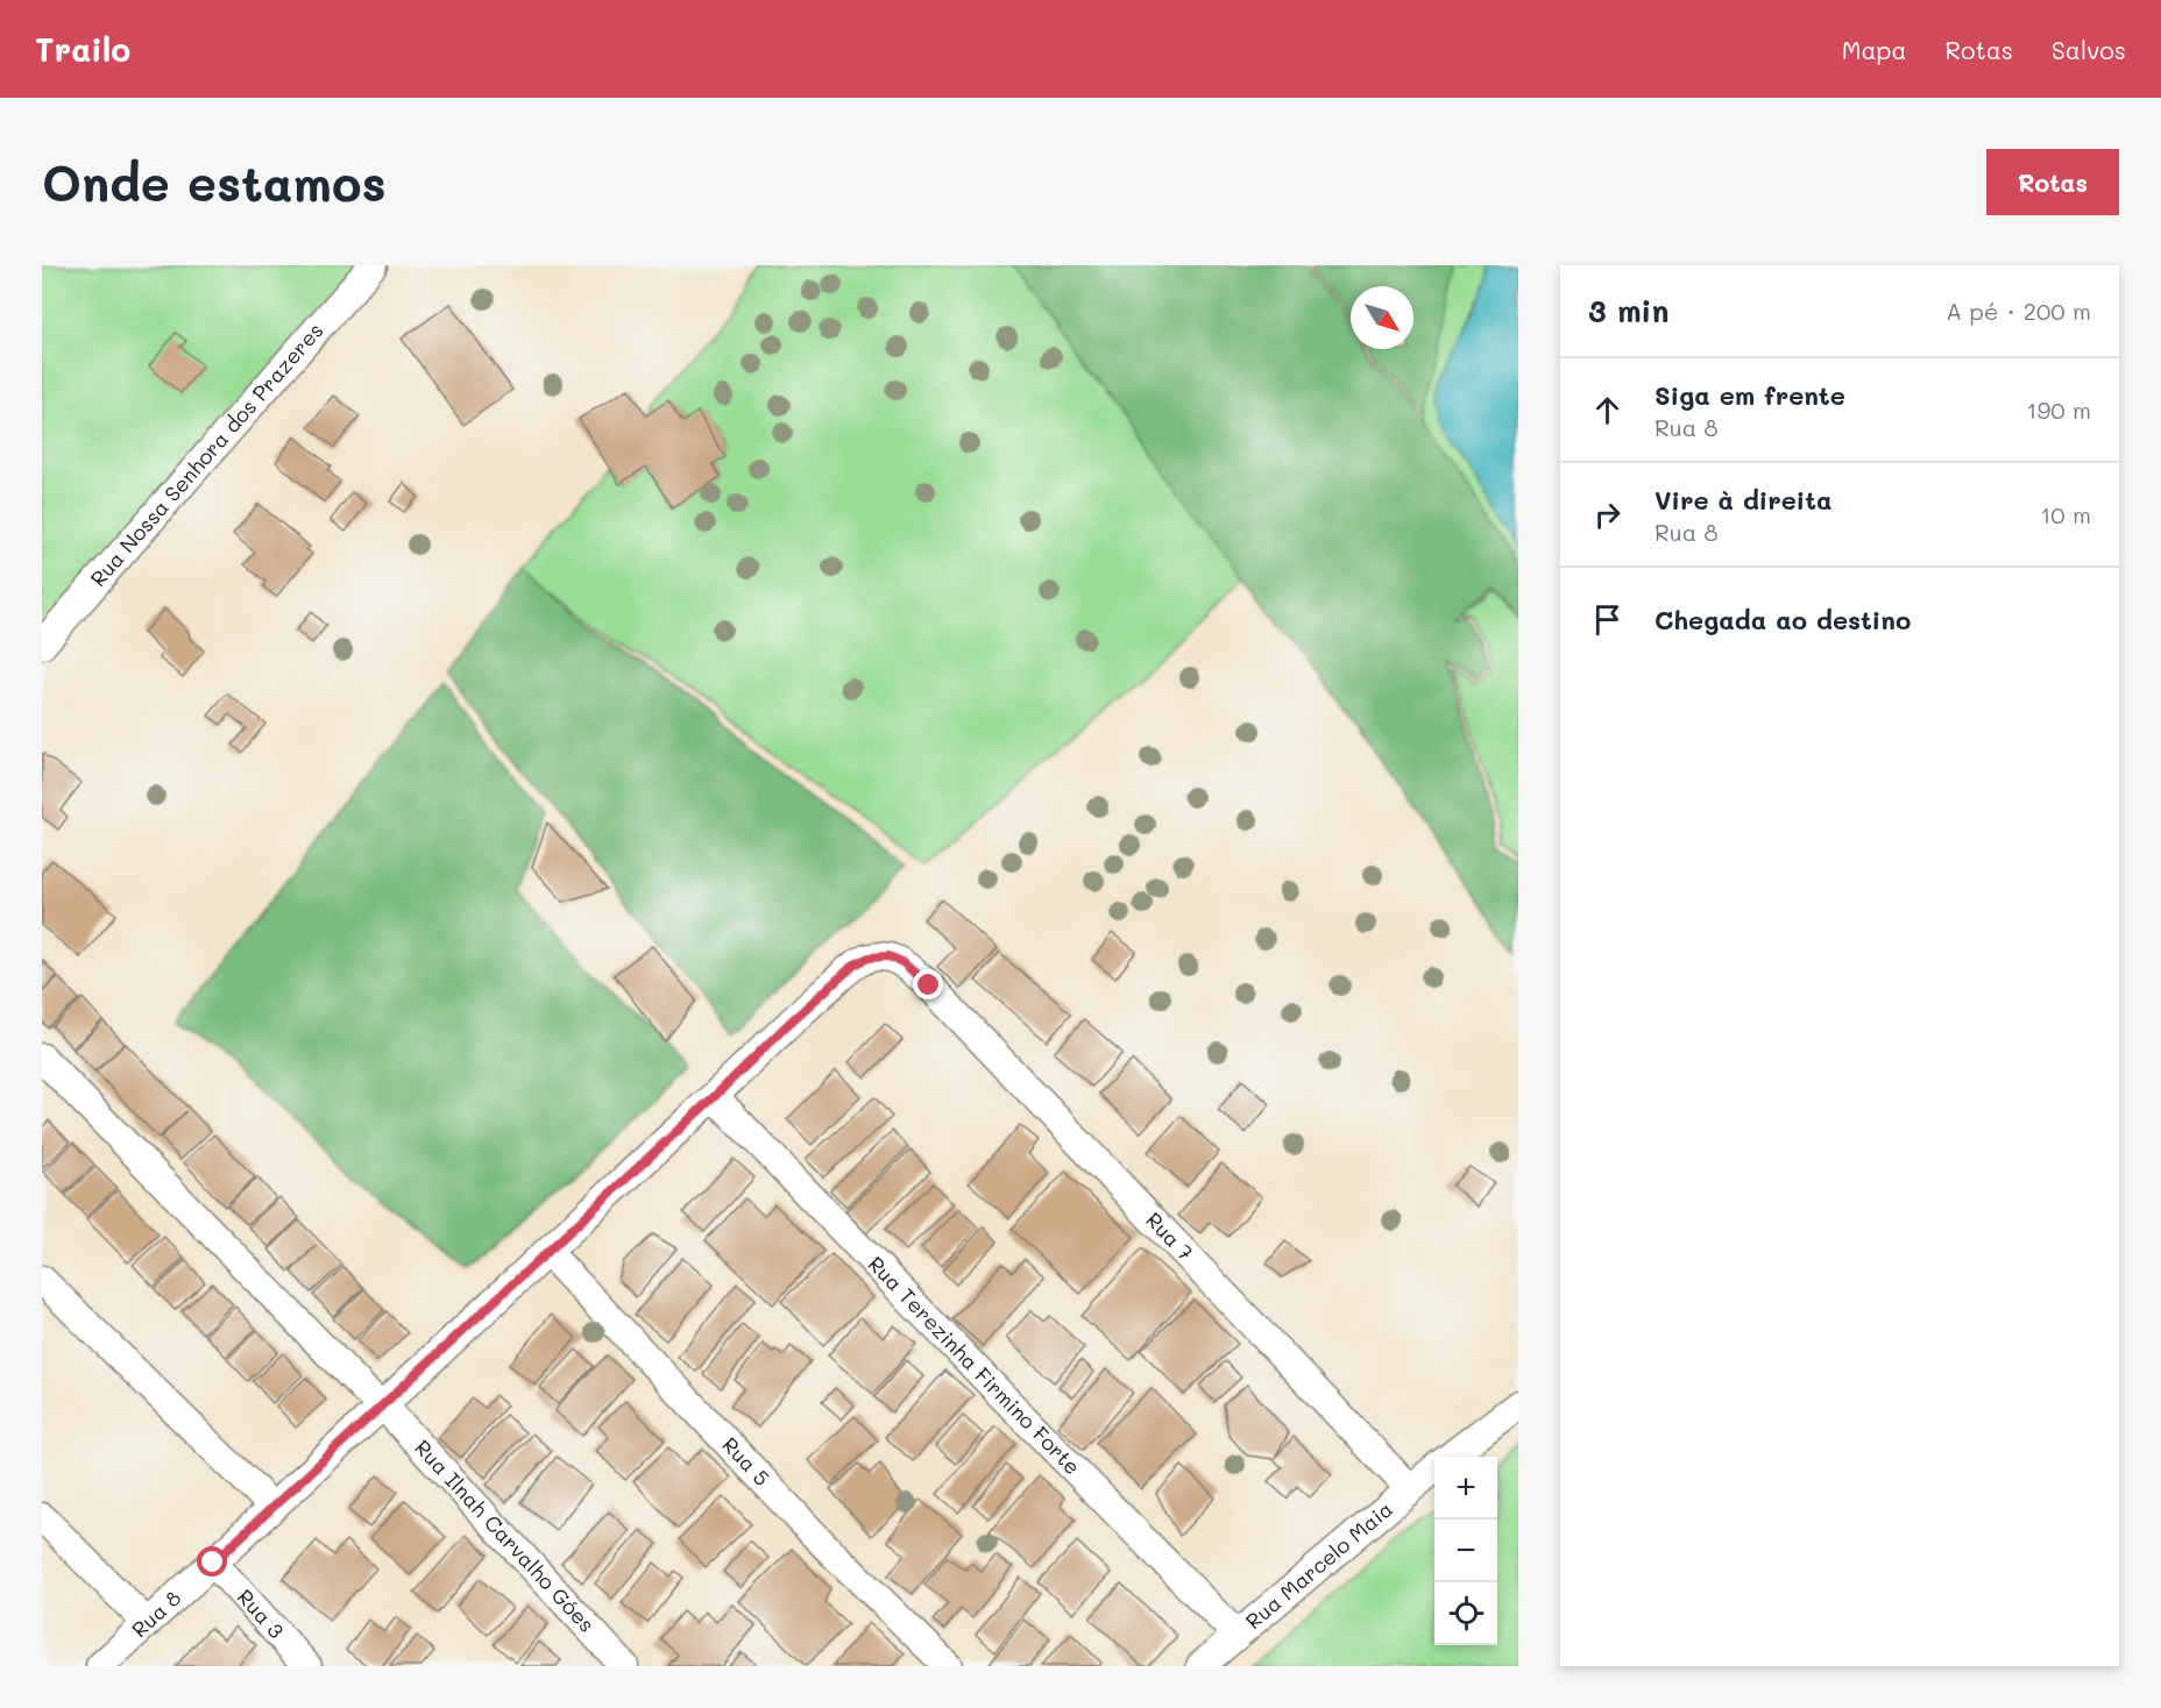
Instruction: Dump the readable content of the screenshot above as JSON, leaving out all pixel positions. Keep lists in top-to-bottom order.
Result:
{
  "streets": {
    "street": [
      "Rua Nossa Senhora dos Prazeres",
      "Rua 7",
      "Rua Terezinha Firmino Forte",
      "Rua 5",
      "Rua Ilnah Carvalho Góes",
      "Rua Marcelo Maia",
      "Rua 8",
      "Rua 3"
    ]
  },
  "crossings": [
    ["Rua 7", "Rua Marcelo Maia"],
    ["Rua 7", "Rua 8"],
    ["Rua Terezinha Firmino Forte", "Rua Marcelo Maia"],
    ["Rua Terezinha Firmino Forte", "Rua 8"],
    ["Rua 5", "Rua 8"],
    ["Rua Ilnah Carvalho Góes", "Rua 8"],
    ["Rua 8", "Rua 3"]
  ],
  "north": "bottom right",
  "page": {
    "header": "Trailo",
    "nav": ["Mapa", "Rotas", "Salvos"],
    "buttons": "Rotas",
    "title": "Onde estamos",
    "heading": ["3 min", "A pé · 200 m"],
    "list": [
      ["Siga em frente", "Rua 8", "190 m"],
      ["Vire à direita", "Rua 8", "10 m"],
      "Chegada ao destino"
    ],
    "map_buttons": ["+", "−"]
  }
}
